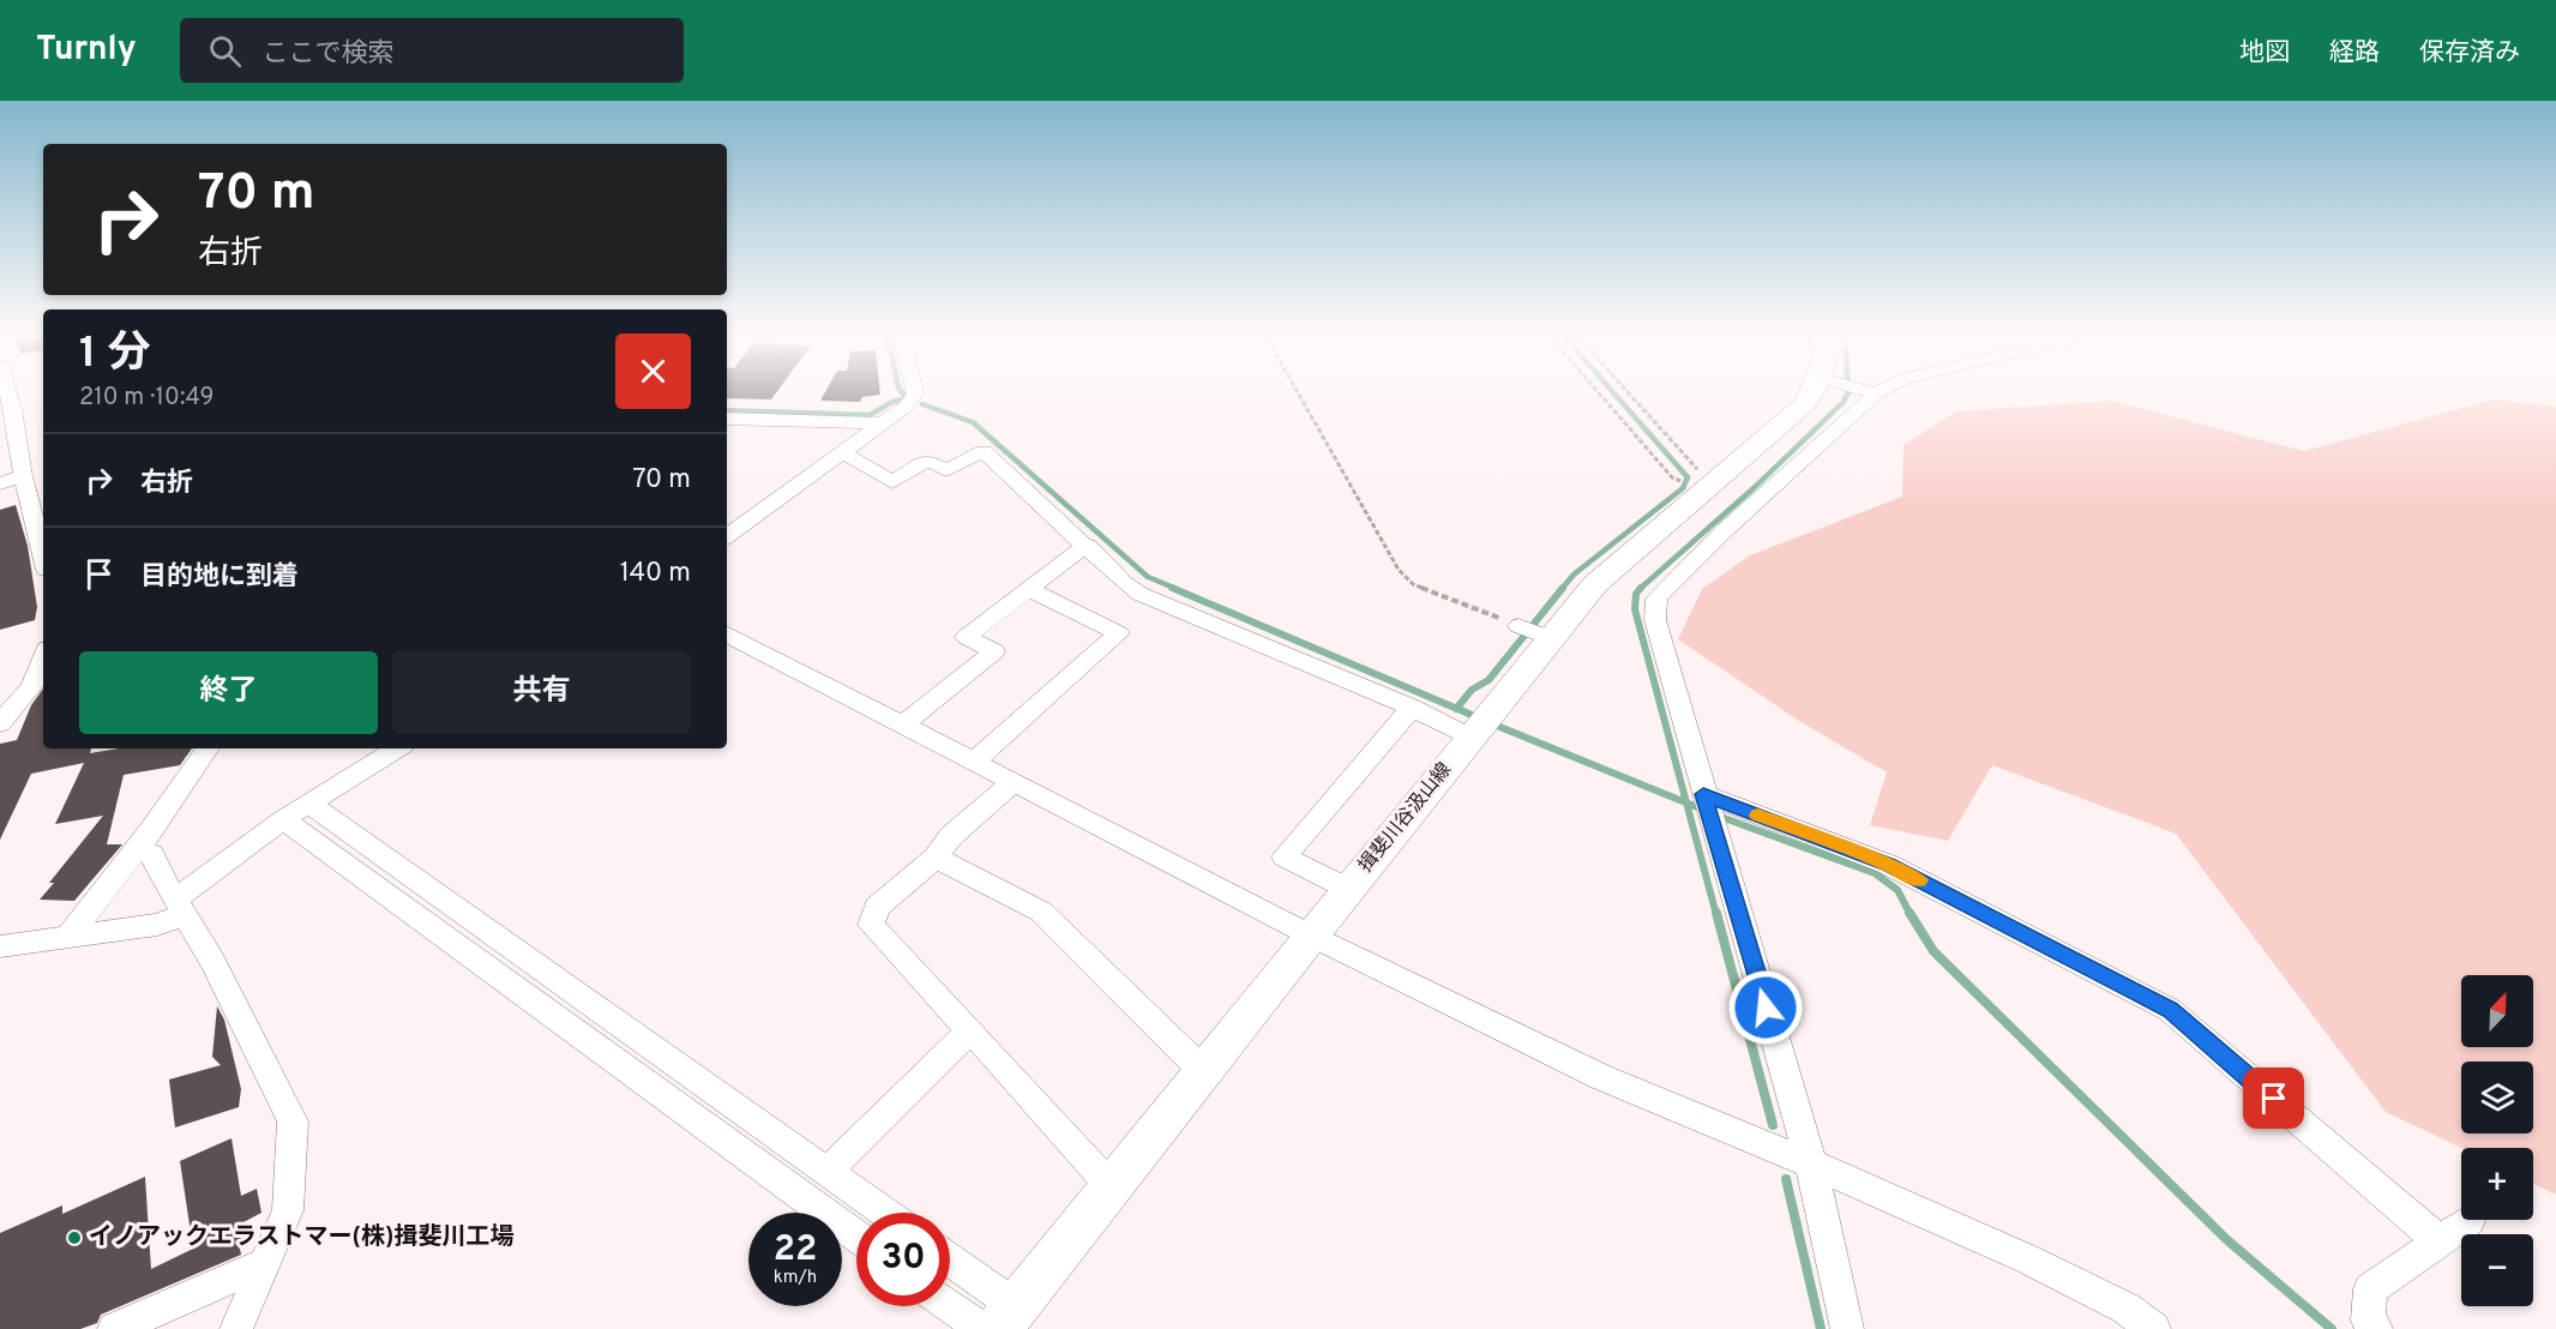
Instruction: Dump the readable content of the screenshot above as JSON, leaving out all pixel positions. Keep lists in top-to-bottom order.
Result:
{
  "streets": {
    "main road": ["揖斐川谷汲山線"]
  },
  "places": ["イノアックエラストマー(株)揖斐川工場"],
  "north": "top right",
  "page": {
    "header": "Turnly",
    "search": "ここで検索",
    "nav": ["地図", "経路", "保存済み"],
    "turn": ["70 m", "右折"],
    "heading": ["1 分", "210 m · 10:49"],
    "list": [
      {
        "name": "右折",
        "value": "70 m"
      },
      {
        "name": "目的地に到着",
        "value": "140 m"
      }
    ],
    "buttons": ["終了", "共有"],
    "map_buttons": ["+", "−"],
    "speed": "22 km/h",
    "limit": "30"
  }
}
